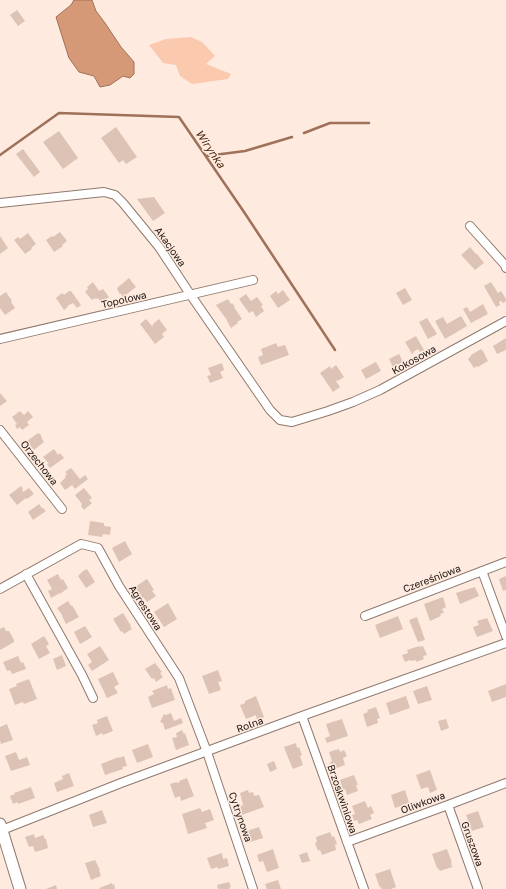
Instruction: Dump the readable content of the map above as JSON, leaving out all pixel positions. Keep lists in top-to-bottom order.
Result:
{
  "streets": {
    "street": [
      "Akacjowa",
      "Topolowa",
      "Kokosowa",
      "Orzechowa",
      "Czereśniowa",
      "Agrestowa",
      "Rolna",
      "Brzoskwiniowa",
      "Oliwkowa",
      "Cytrynowa",
      "Gruszowa"
    ]
  },
  "crossings": [
    ["Akacjowa", "Topolowa"],
    ["Akacjowa", "Kokosowa"],
    ["Agrestowa", "Rolna"],
    ["Agrestowa", "Cytrynowa"],
    ["Rolna", "Brzoskwiniowa"],
    ["Rolna", "Cytrynowa"],
    ["Brzoskwiniowa", "Oliwkowa"],
    ["Oliwkowa", "Gruszowa"]
  ],
  "water": ["Wirynka"]
}
